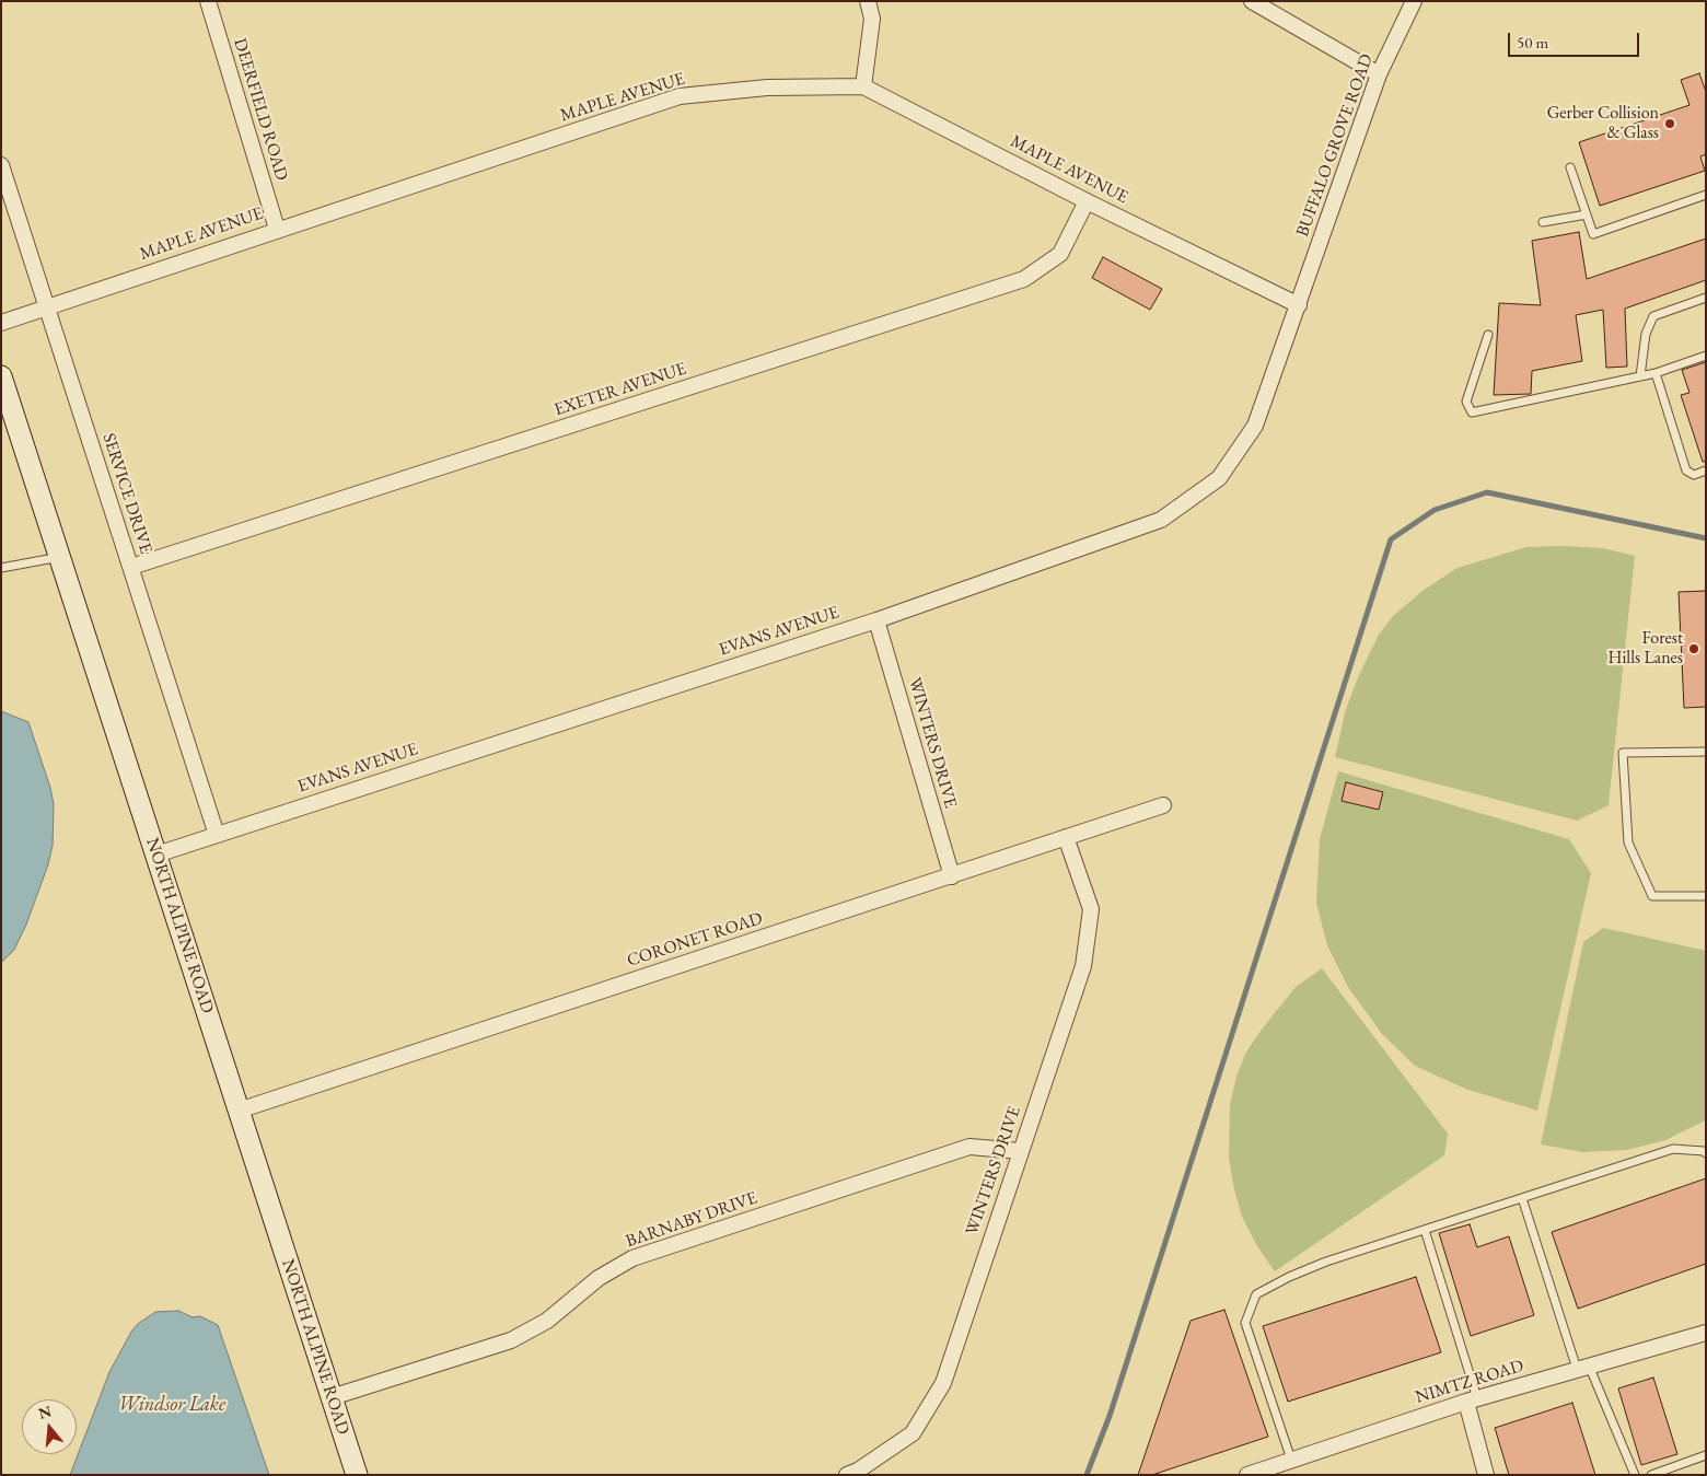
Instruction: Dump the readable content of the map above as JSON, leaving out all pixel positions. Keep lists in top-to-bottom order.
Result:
{
  "streets": {
    "main road": ["NORTH ALPINE ROAD"],
    "street": [
      "MAPLE AVENUE",
      "DEERFIELD ROAD",
      "BUFFALO GROVE ROAD",
      "EXETER AVENUE",
      "SERVICE DRIVE",
      "EVANS AVENUE",
      "WINTERS DRIVE",
      "CORONET ROAD",
      "BARNABY DRIVE",
      "NIMTZ ROAD"
    ]
  },
  "crossings": [
    ["MAPLE AVENUE", "DEERFIELD ROAD"],
    ["MAPLE AVENUE", "BUFFALO GROVE ROAD"],
    ["MAPLE AVENUE", "EXETER AVENUE"],
    ["MAPLE AVENUE", "SERVICE DRIVE"],
    ["MAPLE AVENUE", "EVANS AVENUE"],
    ["BUFFALO GROVE ROAD", "EVANS AVENUE"],
    ["EXETER AVENUE", "SERVICE DRIVE"],
    ["SERVICE DRIVE", "EVANS AVENUE"],
    ["EVANS AVENUE", "WINTERS DRIVE"],
    ["EVANS AVENUE", "NORTH ALPINE ROAD"],
    ["WINTERS DRIVE", "CORONET ROAD"],
    ["WINTERS DRIVE", "BARNABY DRIVE"],
    ["NORTH ALPINE ROAD", "CORONET ROAD"],
    ["NORTH ALPINE ROAD", "BARNABY DRIVE"]
  ],
  "water": ["Windsor Lake"],
  "places": ["Gerber Collision & Glass", "Forest Hills Lanes"],
  "scale_bar": "50 m",
  "north": "top"
}
